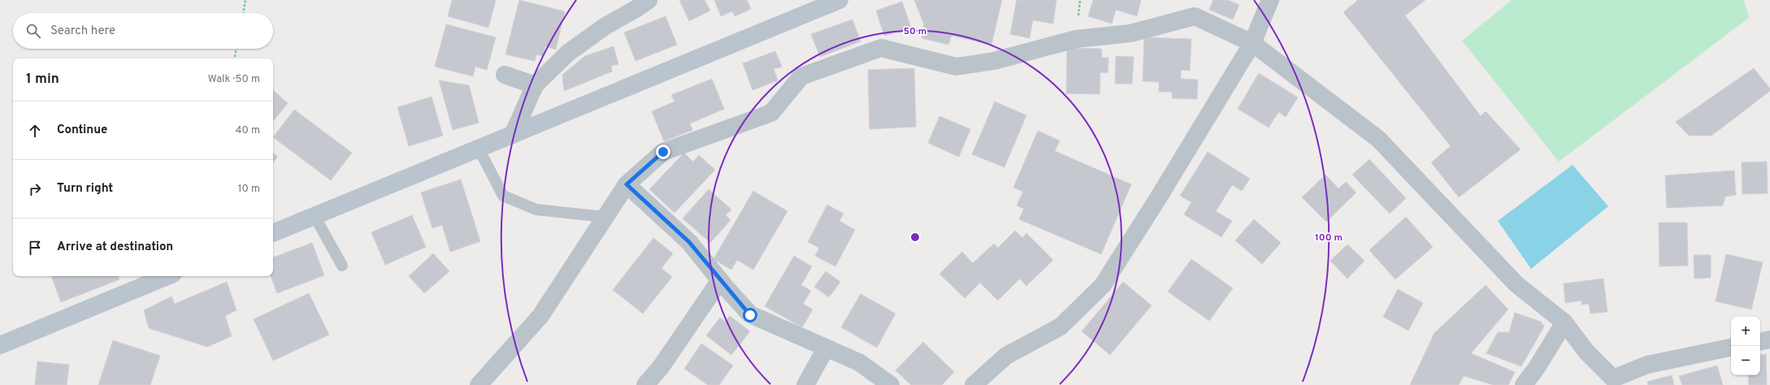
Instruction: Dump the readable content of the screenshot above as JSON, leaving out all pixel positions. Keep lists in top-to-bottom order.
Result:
{
  "page": {
    "search": "Search here",
    "heading": ["1 min", "Walk · 50 m"],
    "list": [
      ["Continue", "40 m"],
      ["Turn right", "10 m"],
      "Arrive at destination"
    ],
    "map_buttons": ["+", "−"]
  },
  "rings": ["50 m", "100 m"]
}
